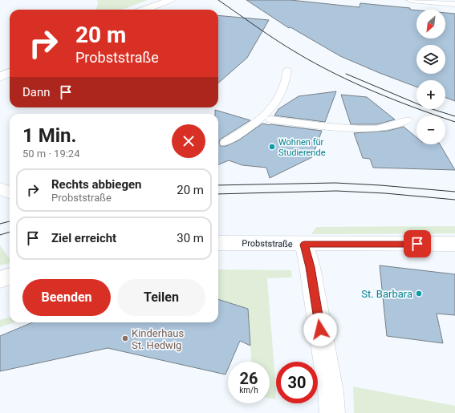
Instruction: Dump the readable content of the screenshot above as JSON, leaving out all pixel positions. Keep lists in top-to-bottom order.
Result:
{
  "streets": {
    "street": ["Probststraße"]
  },
  "places": ["Wohnen für Studierende", "St. Barbara", "Kinderhaus St. Hedwig"],
  "north": "bottom left",
  "page": {
    "map_buttons": ["+", "−"],
    "turn": ["20 m", "Probststraße"],
    "then": "Dann",
    "heading": ["1 Min.", "50 m · 19:24"],
    "list": [
      {
        "name": "Rechts abbiegen",
        "note": "Probststraße",
        "value": "20 m"
      },
      {
        "name": "Ziel erreicht",
        "value": "30 m"
      }
    ],
    "buttons": ["Beenden", "Teilen"],
    "speed": "26 km/h",
    "limit": "30"
  }
}
